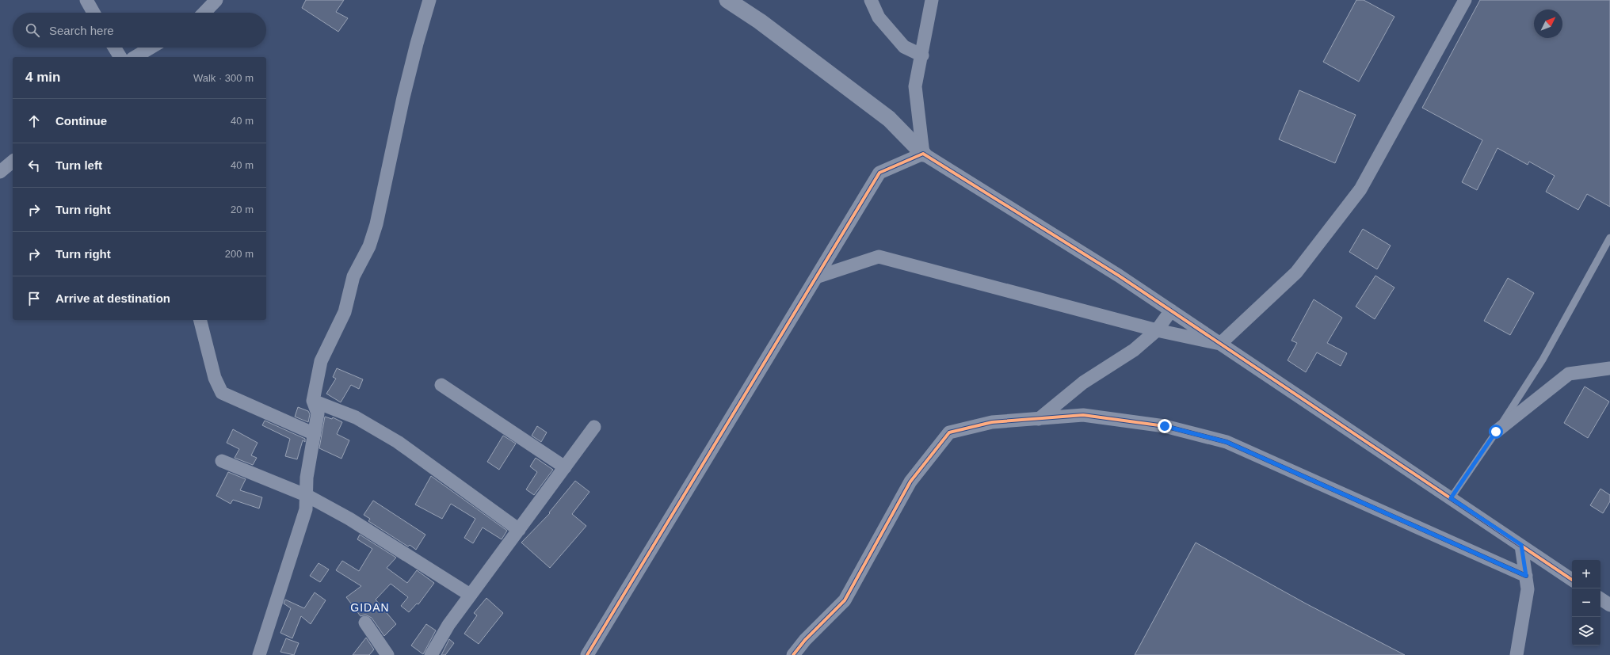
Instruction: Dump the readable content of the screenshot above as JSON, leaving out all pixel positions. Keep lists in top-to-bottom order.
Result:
{
  "districts": ["GIDAN"],
  "north": "top right",
  "page": {
    "search": "Search here",
    "heading": ["4 min", "Walk · 300 m"],
    "list": [
      ["Continue", "40 m"],
      ["Turn left", "40 m"],
      ["Turn right", "20 m"],
      ["Turn right", "200 m"],
      "Arrive at destination"
    ],
    "map_buttons": ["+", "−"]
  }
}
